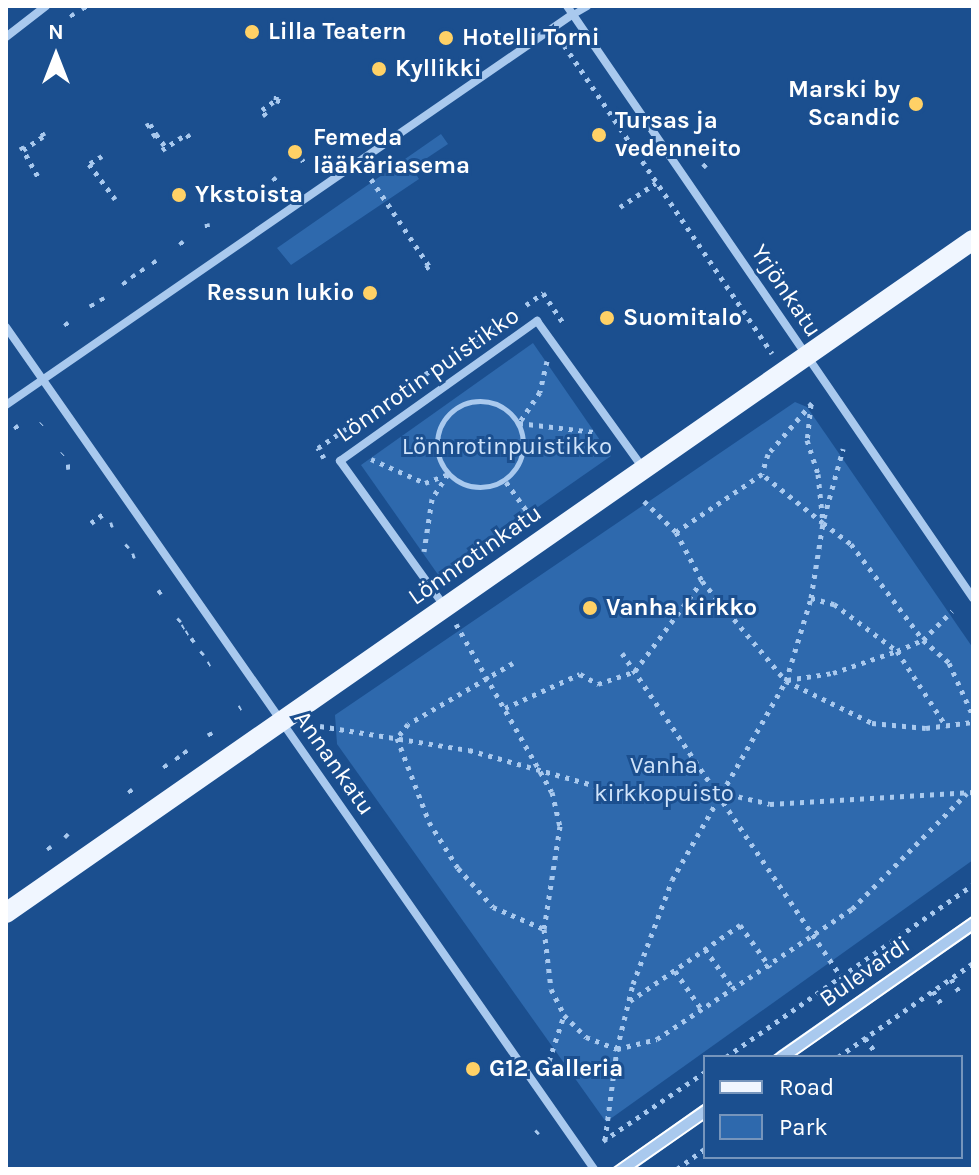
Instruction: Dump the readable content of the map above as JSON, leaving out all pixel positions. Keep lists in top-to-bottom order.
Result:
{
  "streets": {
    "main road": ["Lönnrotinkatu"],
    "street": [
      "Yrjönkatu",
      "Lönnrotin puistikko",
      "Annankatu",
      "Bulevardi"
    ]
  },
  "crossings": [
    ["Yrjönkatu", "Lönnrotinkatu"],
    ["Lönnrotin puistikko", "Lönnrotinkatu"],
    ["Lönnrotinkatu", "Annankatu"]
  ],
  "parks": ["Lönnrotinpuistikko", "Vanha kirkkopuisto"],
  "places": [
    "Lilla Teatern",
    "Hotelli Torni",
    "Kyllikki",
    "Marski by Scandic",
    "Tursas ja vedenneito",
    "Femeda lääkäriasema",
    "Ykstoista",
    "Ressun lukio",
    "Suomitalo",
    "Vanha kirkko",
    "G12 Galleria"
  ],
  "legend": ["Road", "Park"],
  "north": "top"
}
